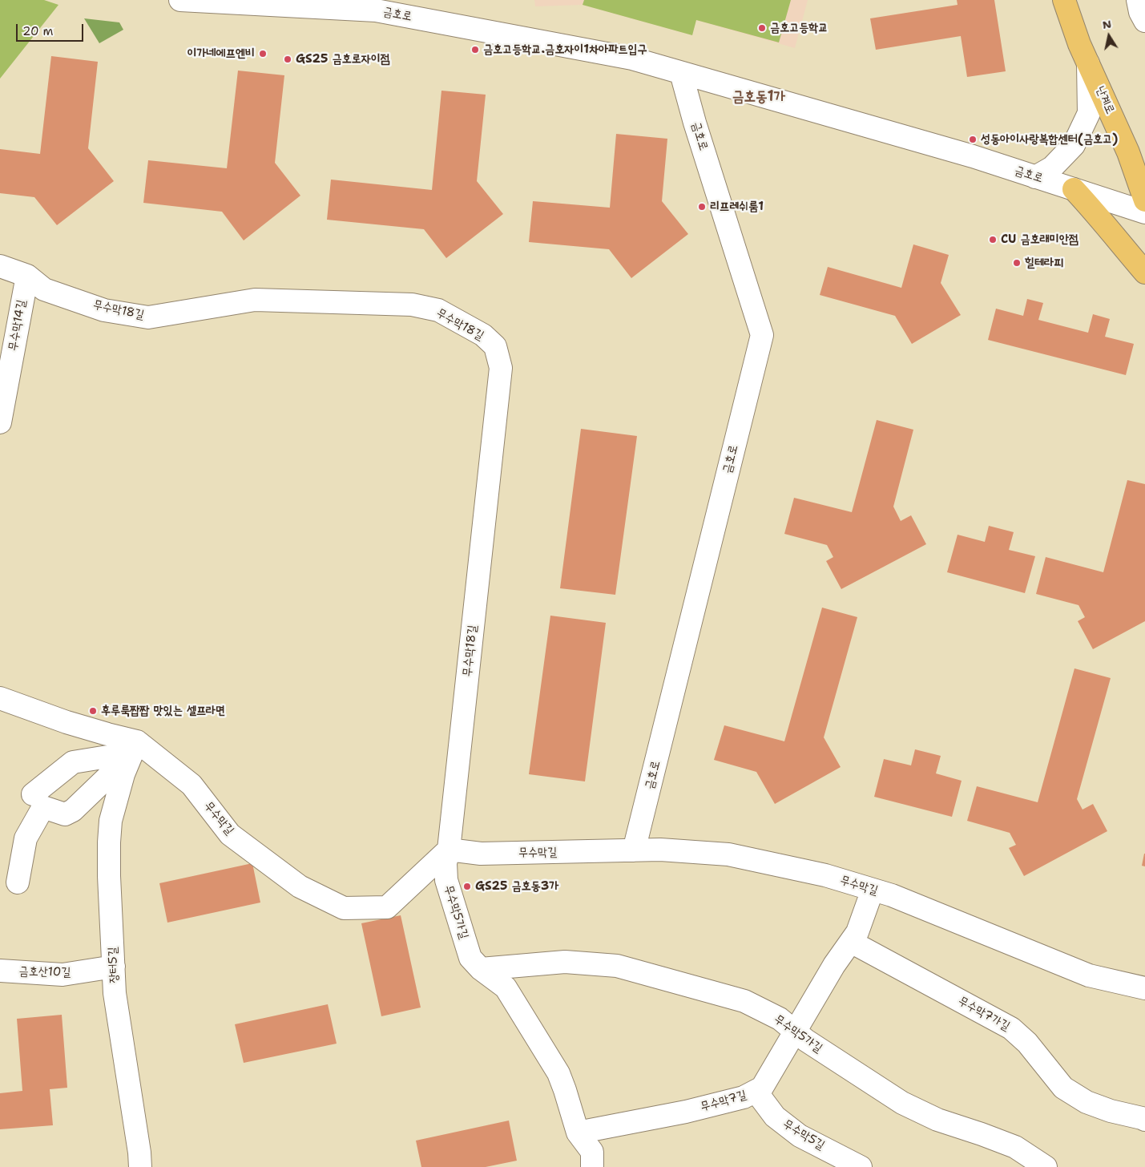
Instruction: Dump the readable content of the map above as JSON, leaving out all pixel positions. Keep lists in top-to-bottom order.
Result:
{
  "streets": {
    "main road": ["난계로"],
    "street": [
      "금호로",
      "무수막18길",
      "무수막14길",
      "무수막길",
      "무수막5가길",
      "장터5길",
      "금호산10길",
      "무수막7가길",
      "무수막7길",
      "무수막5길"
    ]
  },
  "crossings": [
    ["금호로", "무수막길"],
    ["무수막18길", "무수막14길"],
    ["무수막18길", "무수막길"],
    ["무수막18길", "무수막5가길"],
    ["무수막길", "무수막5가길"],
    ["무수막길", "장터5길"],
    ["무수막길", "무수막7길"],
    ["무수막5가길", "무수막7길"],
    ["장터5길", "금호산10길"],
    ["무수막7가길", "무수막7길"],
    ["무수막7길", "무수막5길"]
  ],
  "districts": ["금호동1가"],
  "places": [
    "금호고등학교",
    "금호고등학교.금호자이1차아파트입구",
    "이가네에프엔비",
    "GS25 금호로자이점",
    "성동아이사랑복합센터(금호고)",
    "리프레쉬룸1",
    "CU 금호래미안점",
    "힐테라피",
    "후루룩짭짭 맛있는 셀프라면",
    "GS25 금호동3가"
  ],
  "scale_bar": "20 m",
  "north": "top"
}
